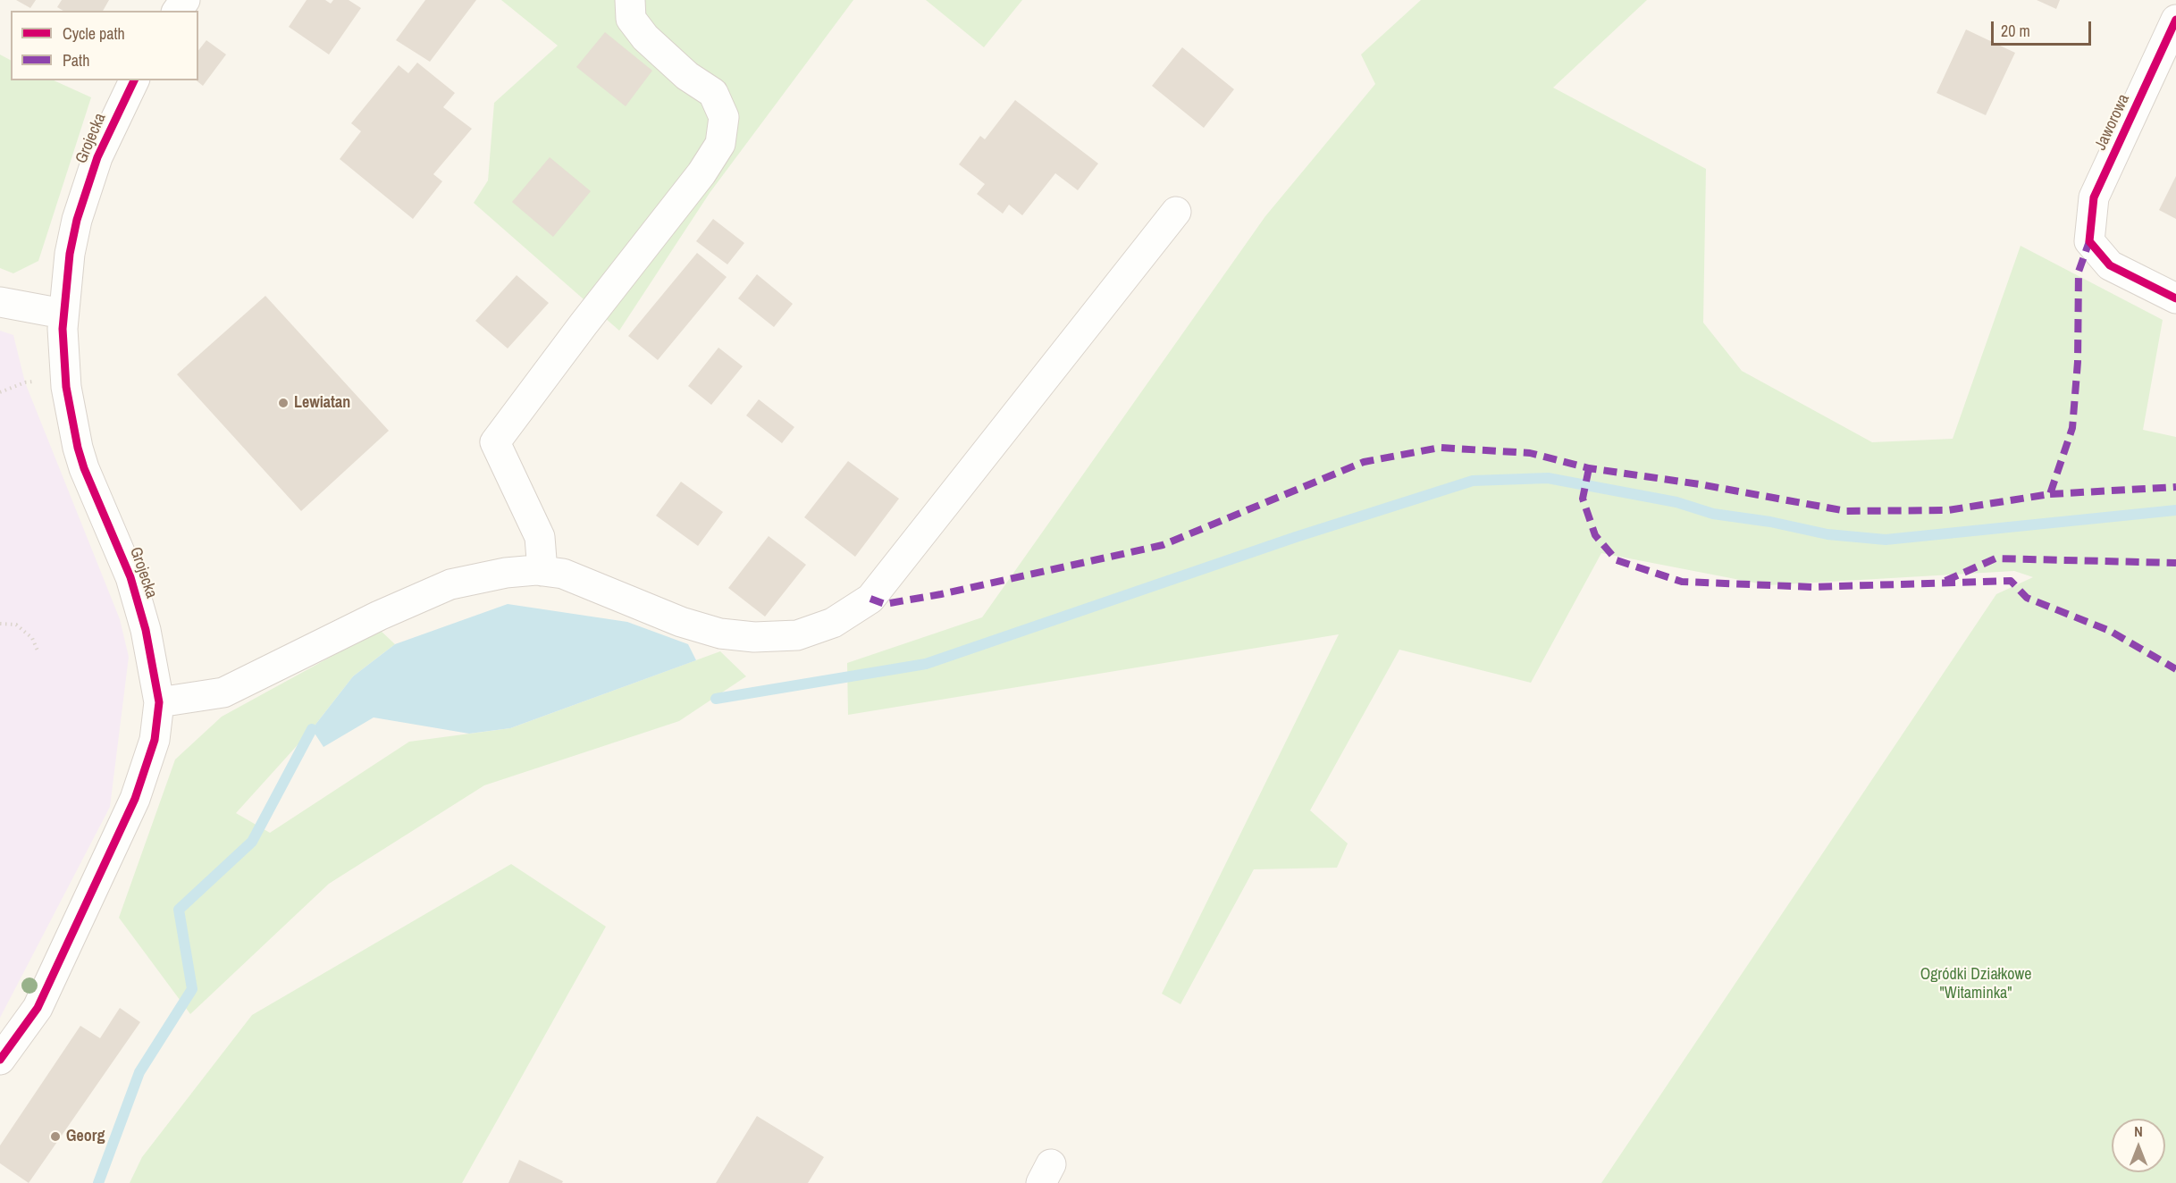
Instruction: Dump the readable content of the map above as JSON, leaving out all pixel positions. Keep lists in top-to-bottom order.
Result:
{
  "streets": {
    "street": ["Jaworowa", "Grojecka"]
  },
  "parks": ["Ogródki Działkowe \"Witaminka\""],
  "places": ["Lewiatan", "Georg"],
  "legend": ["Cycle path", "Path"],
  "scale_bar": "20 m",
  "north": "top"
}
